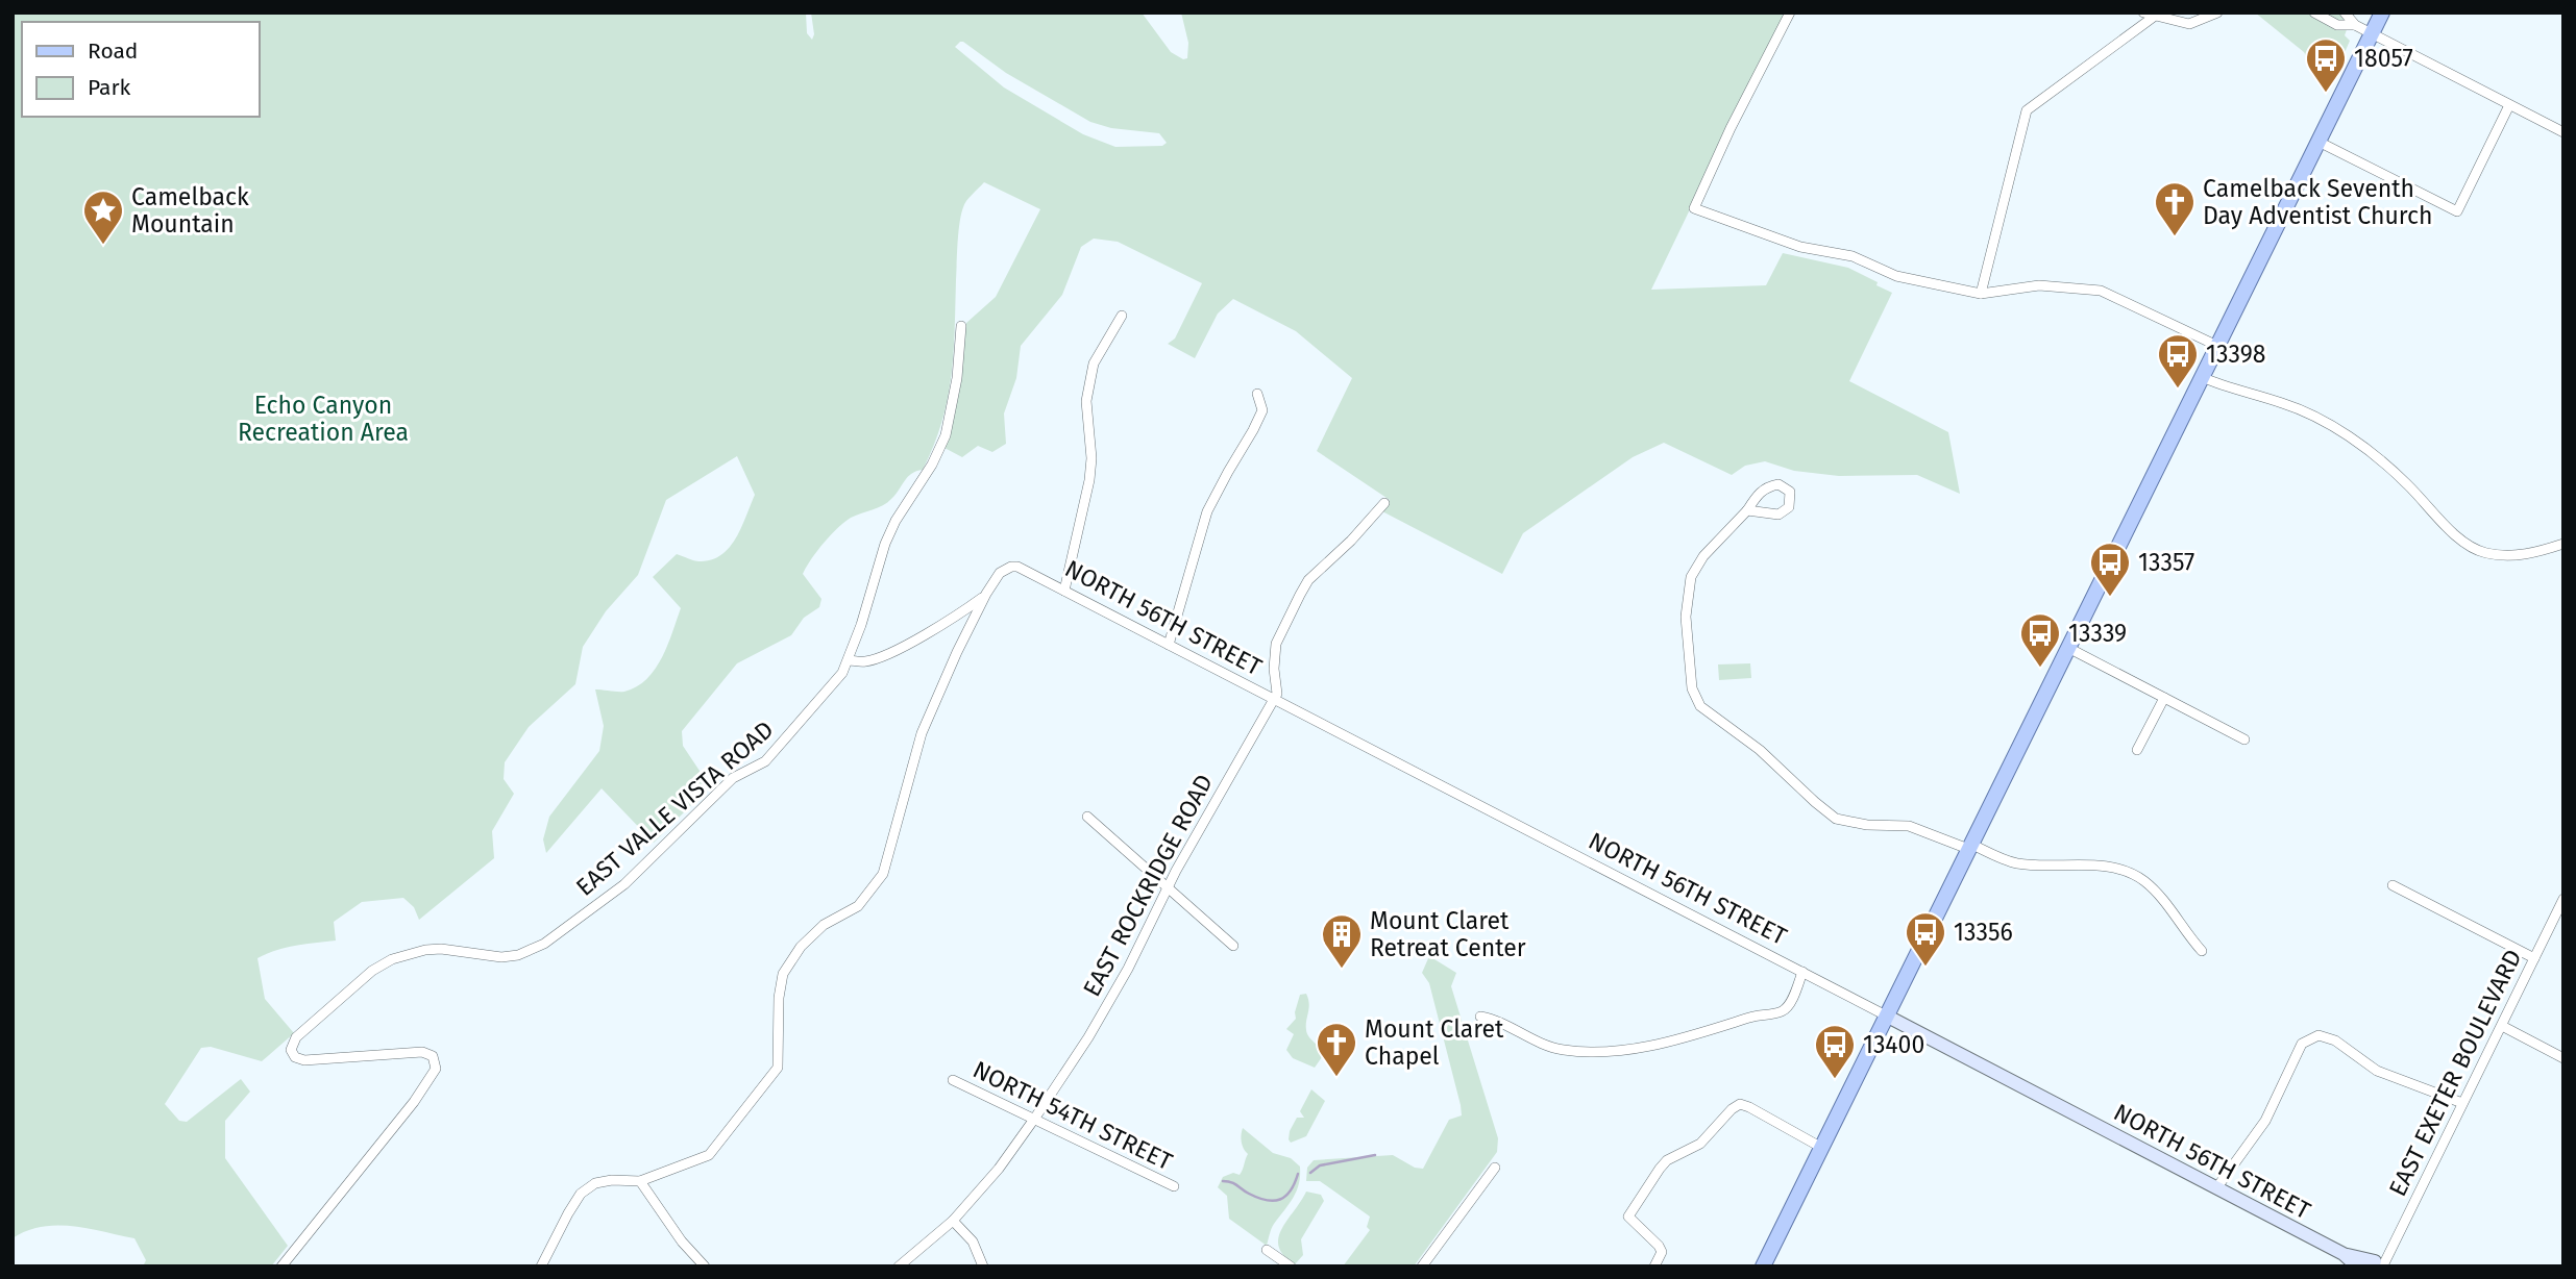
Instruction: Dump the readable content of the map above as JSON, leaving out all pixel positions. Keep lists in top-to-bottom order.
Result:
{
  "streets": {
    "main road": ["NORTH 56TH STREET"],
    "street": [
      "EAST VALLE VISTA ROAD",
      "EAST ROCKRIDGE ROAD",
      "EAST EXETER BOULEVARD",
      "NORTH 54TH STREET"
    ]
  },
  "crossings": [
    ["NORTH 56TH STREET", "EAST ROCKRIDGE ROAD"],
    ["NORTH 56TH STREET", "EAST EXETER BOULEVARD"],
    ["EAST ROCKRIDGE ROAD", "NORTH 54TH STREET"]
  ],
  "parks": ["Echo Canyon Recreation Area"],
  "places": {
    "bus stop": [
      "18057",
      "13398",
      "13357",
      "13339",
      "13356",
      "13400"
    ],
    "church": ["Camelback Seventh Day Adventist Church", "Mount Claret Chapel"],
    "place": ["Camelback Mountain"],
    "building": ["Mount Claret Retreat Center"]
  },
  "legend": ["Road", "Park"]
}
